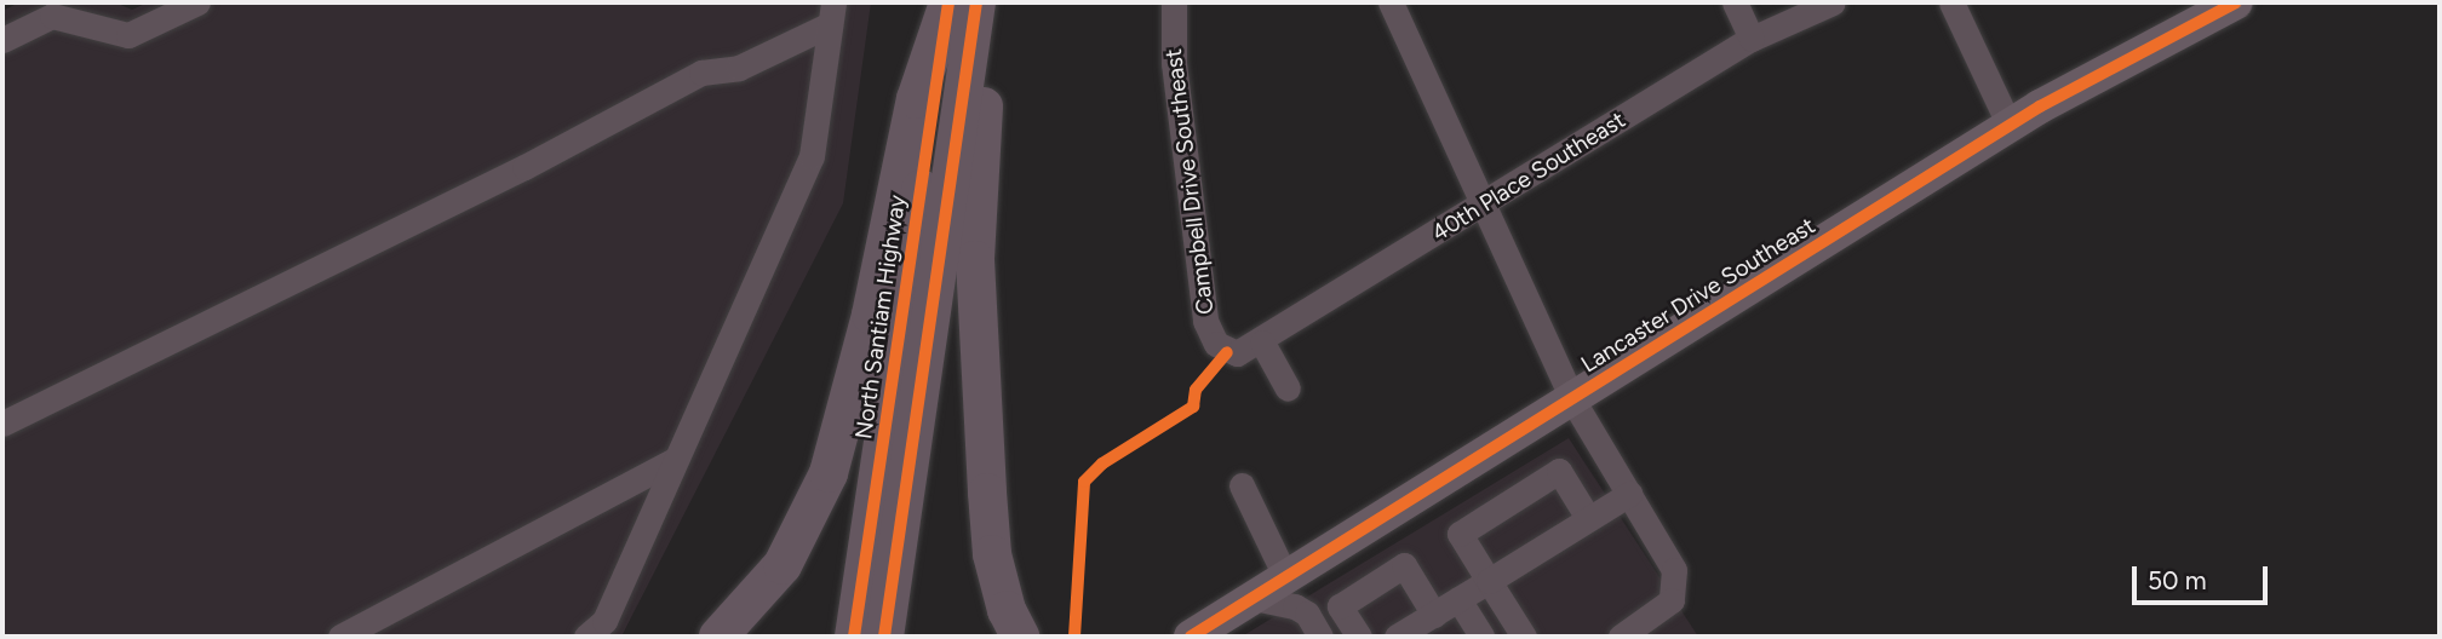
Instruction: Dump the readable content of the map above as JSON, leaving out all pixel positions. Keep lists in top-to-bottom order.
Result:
{
  "streets": {
    "highway": ["North Santiam Highway"],
    "main road": ["Lancaster Drive Southeast"],
    "street": ["40th Place Southeast", "Campbell Drive Southeast"]
  },
  "crossings": [
    ["40th Place Southeast", "Campbell Drive Southeast"]
  ],
  "scale_bar": "50 m"
}
